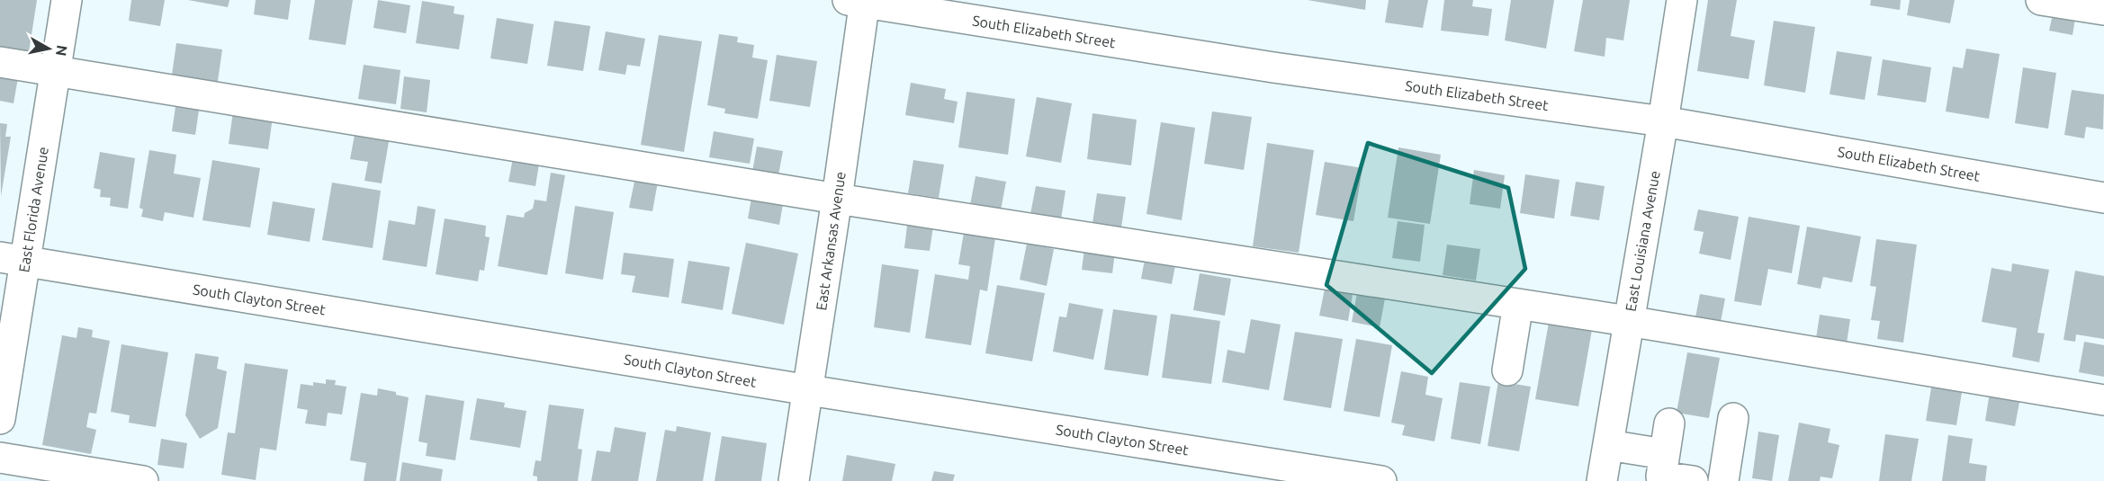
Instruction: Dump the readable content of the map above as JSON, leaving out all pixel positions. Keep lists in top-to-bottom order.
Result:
{
  "streets": {
    "street": [
      "South Elizabeth Street",
      "East Florida Avenue",
      "East Arkansas Avenue",
      "East Louisiana Avenue",
      "South Clayton Street"
    ]
  },
  "crossings": [
    ["South Elizabeth Street", "East Arkansas Avenue"],
    ["South Elizabeth Street", "East Louisiana Avenue"],
    ["East Florida Avenue", "South Clayton Street"],
    ["East Arkansas Avenue", "South Clayton Street"]
  ],
  "north": "right"
}
